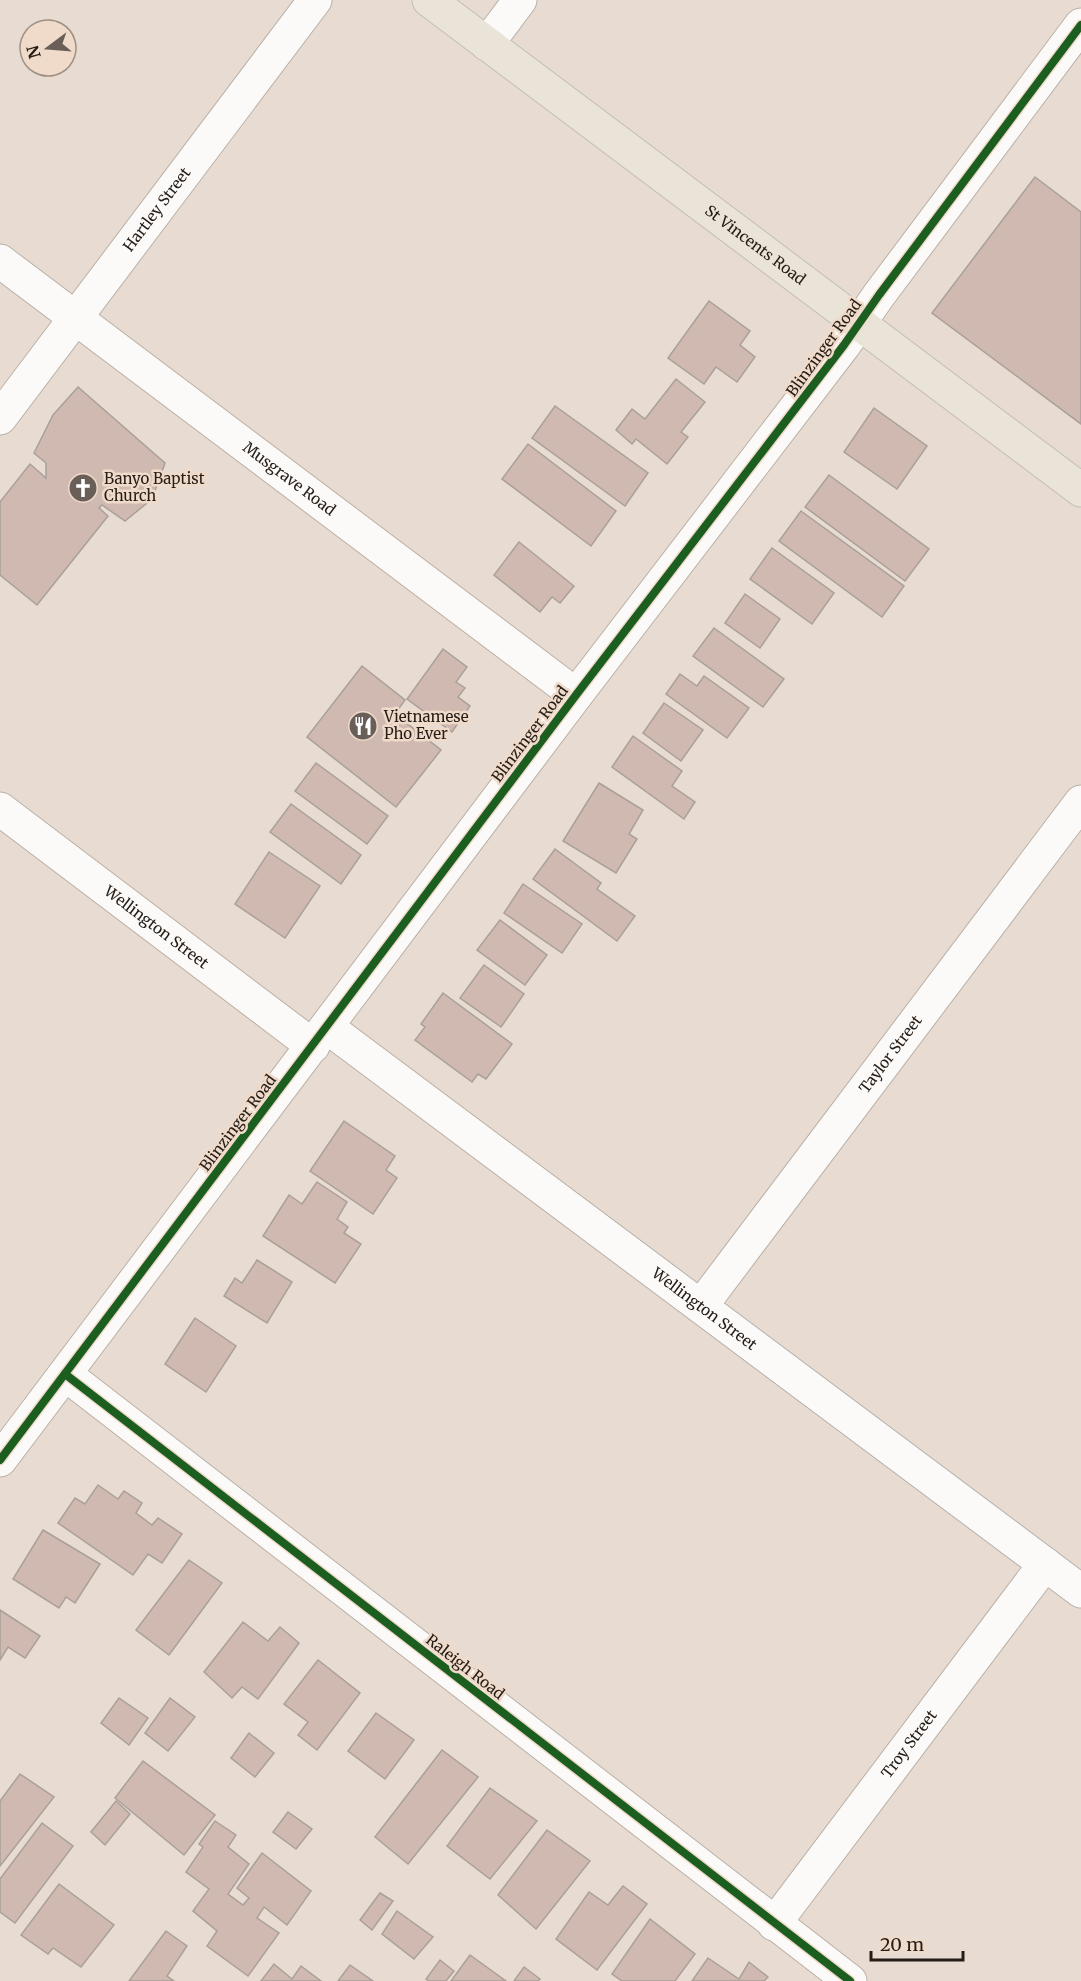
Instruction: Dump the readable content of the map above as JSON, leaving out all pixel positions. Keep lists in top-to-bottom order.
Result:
{
  "streets": {
    "main road": ["St Vincents Road"],
    "street": [
      "Hartley Street",
      "Blinzinger Road",
      "Musgrave Road",
      "Wellington Street",
      "Taylor Street",
      "Raleigh Road",
      "Troy Street"
    ]
  },
  "crossings": [
    ["Hartley Street", "Musgrave Road"],
    ["St Vincents Road", "Blinzinger Road"],
    ["Blinzinger Road", "Musgrave Road"],
    ["Blinzinger Road", "Wellington Street"],
    ["Blinzinger Road", "Raleigh Road"],
    ["Wellington Street", "Taylor Street"],
    ["Wellington Street", "Troy Street"],
    ["Raleigh Road", "Troy Street"]
  ],
  "places": {
    "church": ["Banyo Baptist Church"],
    "restaurant": ["Vietnamese Pho Ever"]
  },
  "scale_bar": "20 m",
  "north": "left"
}
